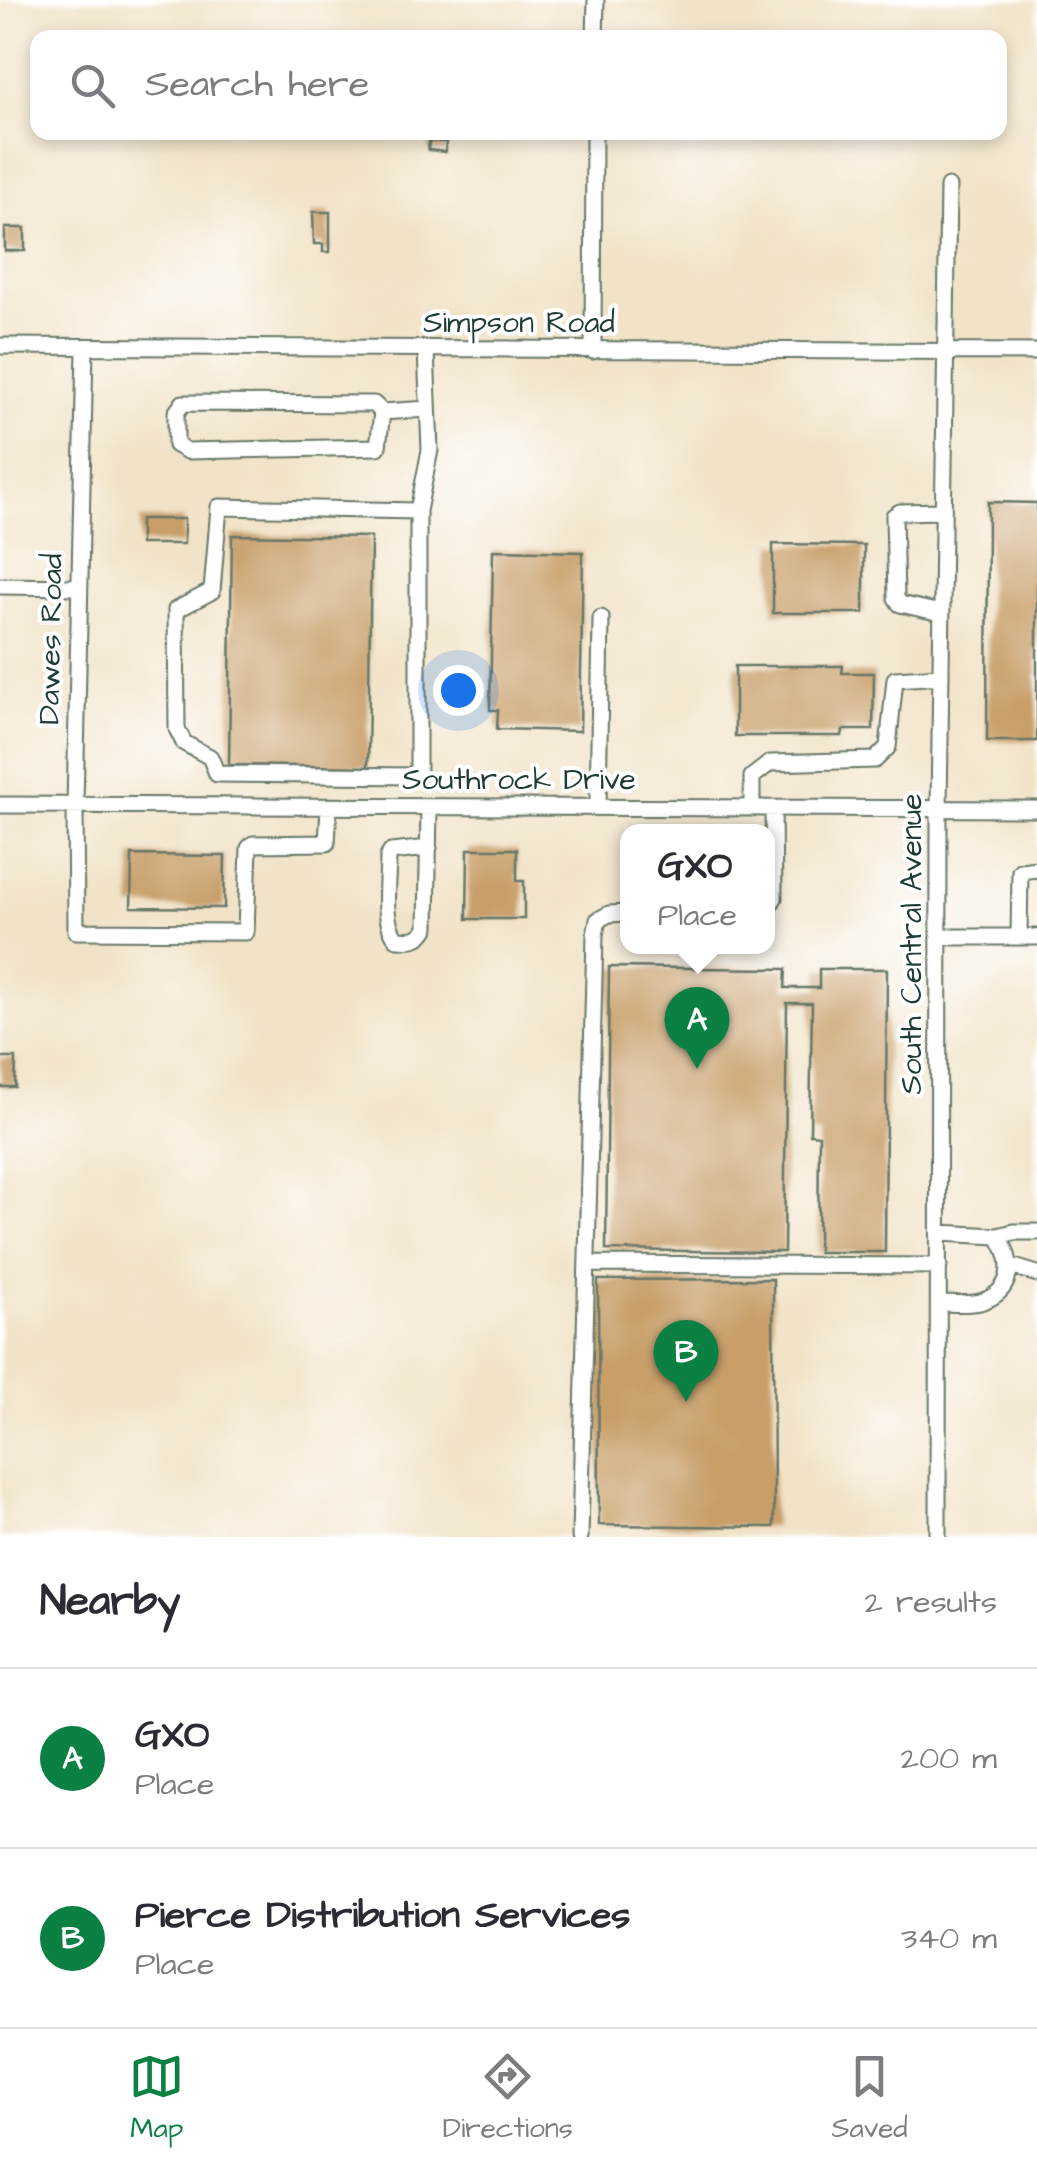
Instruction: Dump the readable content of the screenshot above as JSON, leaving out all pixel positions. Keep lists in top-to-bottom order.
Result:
{
  "streets": {
    "street": [
      "Simpson Road",
      "Dawes Road",
      "Southrock Drive",
      "South Central Avenue"
    ]
  },
  "crossings": [
    ["Simpson Road", "Dawes Road"],
    ["Simpson Road", "South Central Avenue"],
    ["Dawes Road", "Southrock Drive"],
    ["Southrock Drive", "South Central Avenue"]
  ],
  "page": {
    "search": "Search here",
    "popup": ["GXO", "Place"],
    "pins": ["A", "B"],
    "heading": ["Nearby", "2 results"],
    "list": [
      {
        "mark": "A",
        "name": "GXO",
        "note": "Place",
        "value": "200 m"
      },
      {
        "mark": "B",
        "name": "Pierce Distribution Services",
        "note": "Place",
        "value": "340 m"
      }
    ],
    "nav": ["Map", "Directions", "Saved"]
  }
}
